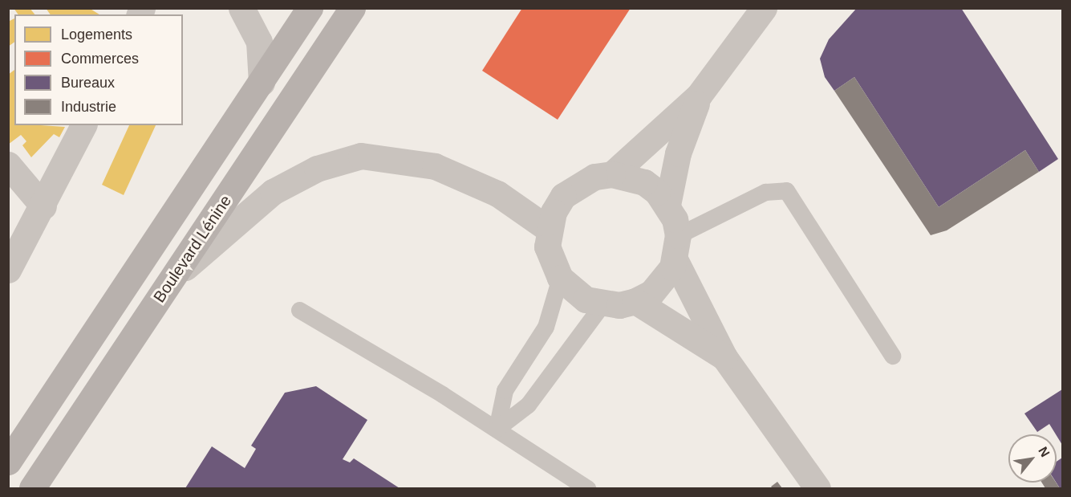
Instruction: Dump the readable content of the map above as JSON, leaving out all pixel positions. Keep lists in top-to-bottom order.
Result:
{
  "streets": {
    "main road": ["Boulevard Lénine"]
  },
  "legend": [
    "Logements",
    "Commerces",
    "Bureaux",
    "Industrie"
  ],
  "north": "top right"
}
